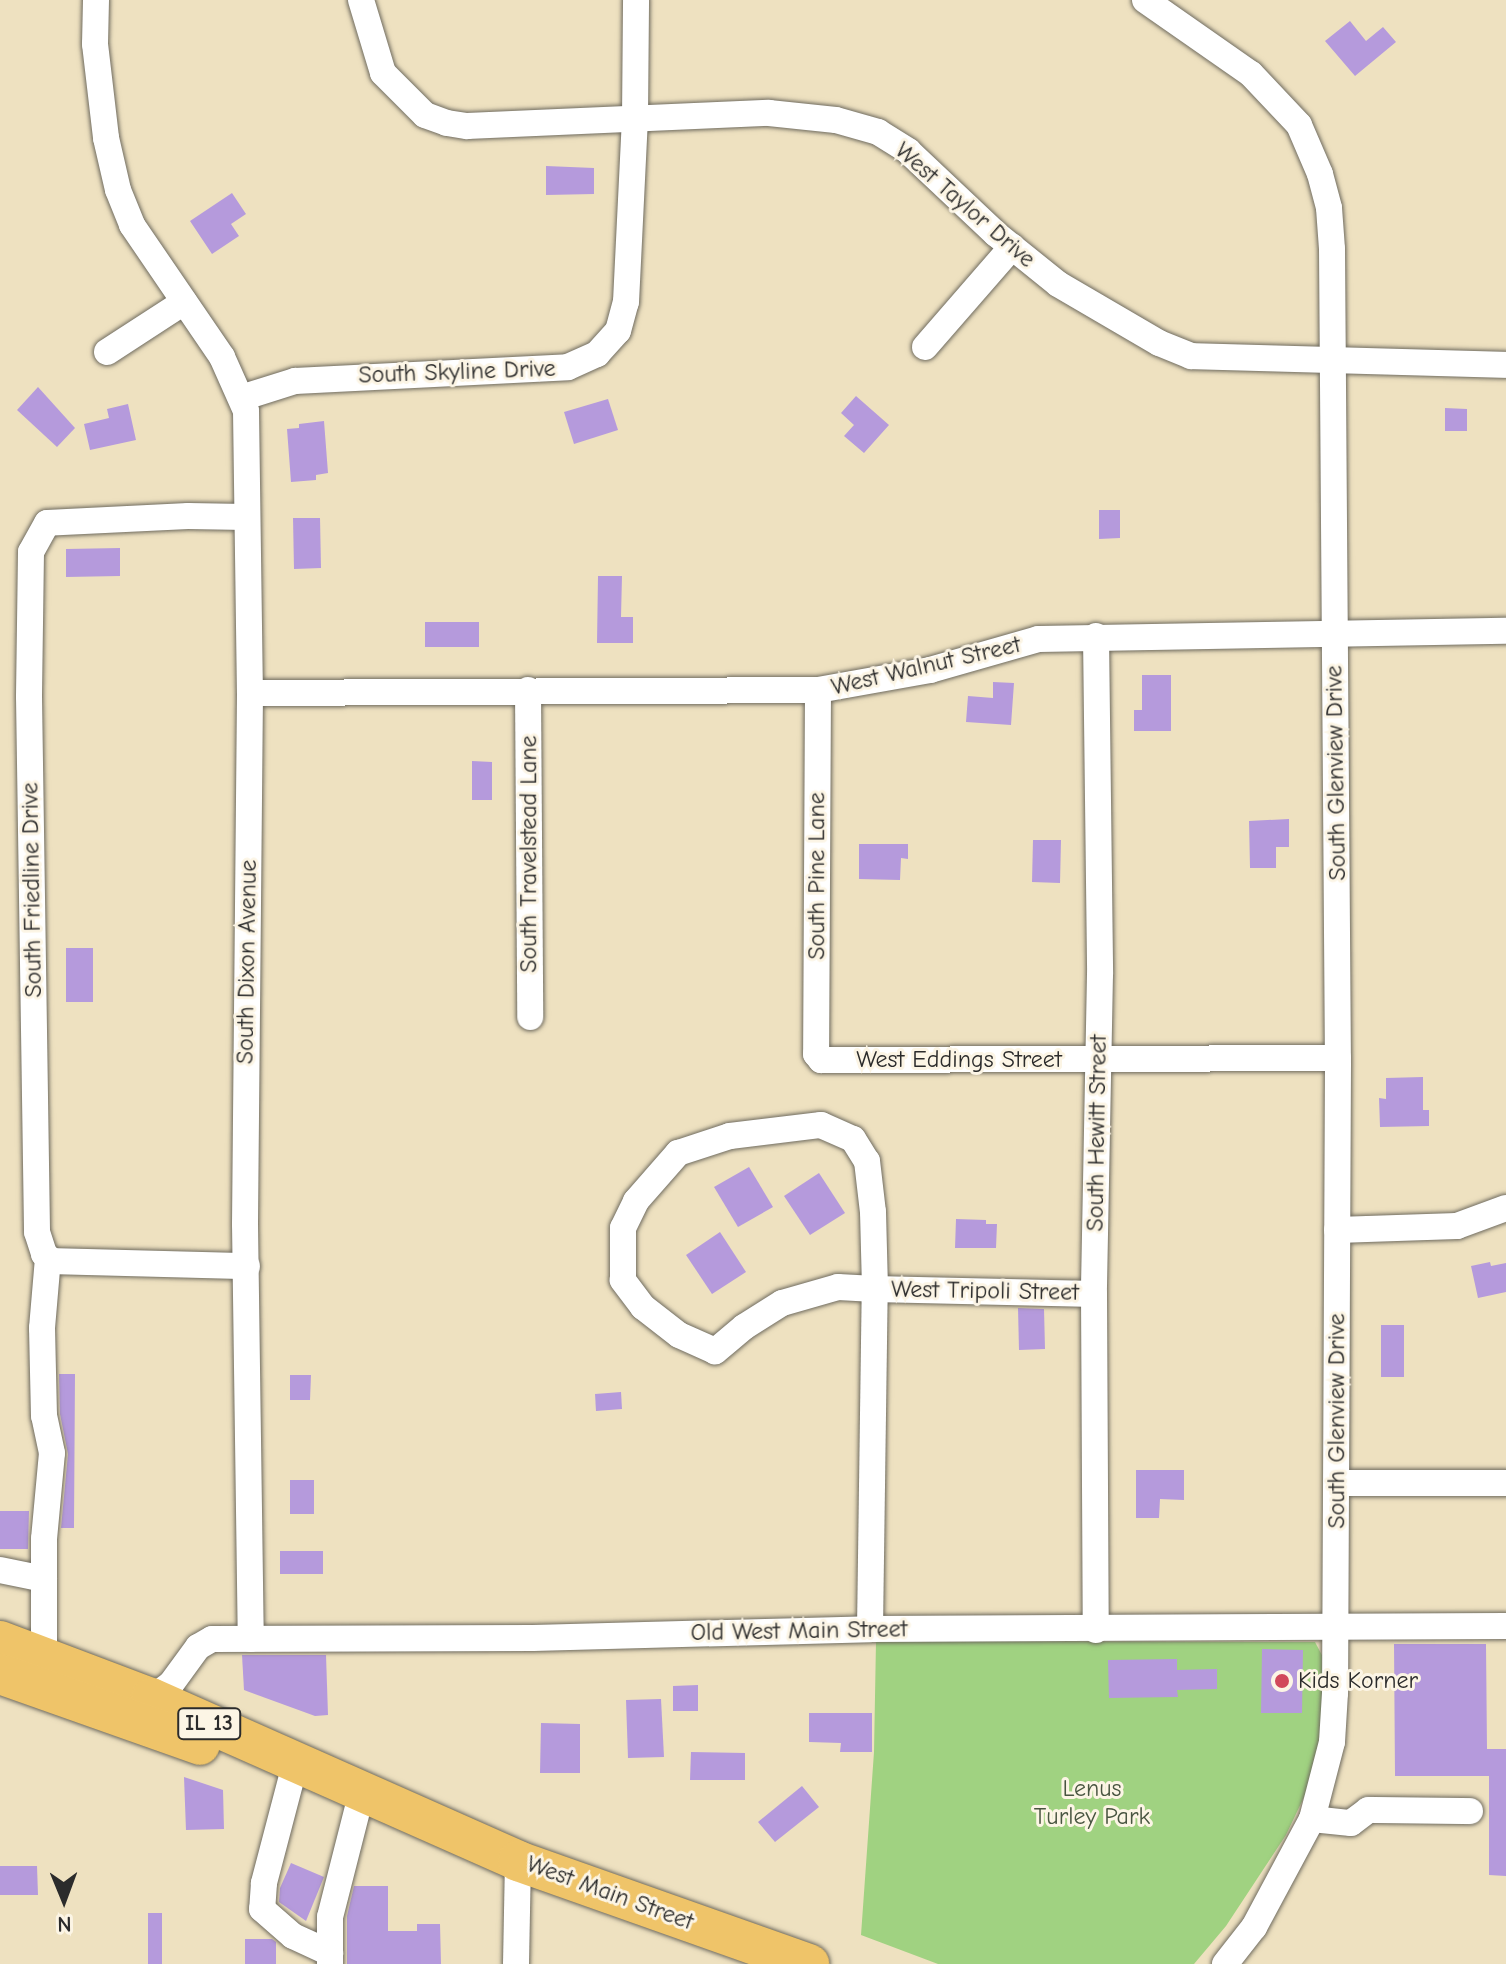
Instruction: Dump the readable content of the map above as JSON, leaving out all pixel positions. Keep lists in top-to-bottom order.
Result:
{
  "streets": {
    "highway": ["IL 13", "West Main Street"],
    "street": [
      "West Taylor Drive",
      "South Skyline Drive",
      "West Walnut Street",
      "South Glenview Drive",
      "South Travelstead Lane",
      "South Pine Lane",
      "South Friedline Drive",
      "South Dixon Avenue",
      "West Eddings Street",
      "South Hewitt Street",
      "West Tripoli Street",
      "Old West Main Street"
    ]
  },
  "crossings": [
    ["West Taylor Drive", "South Skyline Drive"],
    ["West Taylor Drive", "South Glenview Drive"],
    ["South Skyline Drive", "South Dixon Avenue"],
    ["West Walnut Street", "South Glenview Drive"],
    ["West Walnut Street", "South Travelstead Lane"],
    ["West Walnut Street", "South Pine Lane"],
    ["West Walnut Street", "South Dixon Avenue"],
    ["West Walnut Street", "South Hewitt Street"],
    ["South Glenview Drive", "West Eddings Street"],
    ["South Glenview Drive", "Old West Main Street"],
    ["South Pine Lane", "West Eddings Street"],
    ["South Friedline Drive", "South Dixon Avenue"],
    ["South Dixon Avenue", "Old West Main Street"],
    ["West Eddings Street", "South Hewitt Street"],
    ["South Hewitt Street", "West Tripoli Street"],
    ["South Hewitt Street", "Old West Main Street"],
    ["Old West Main Street", "West Main Street"]
  ],
  "parks": ["Lenus Turley Park"],
  "places": ["Kids Korner"],
  "north": "bottom"
}
